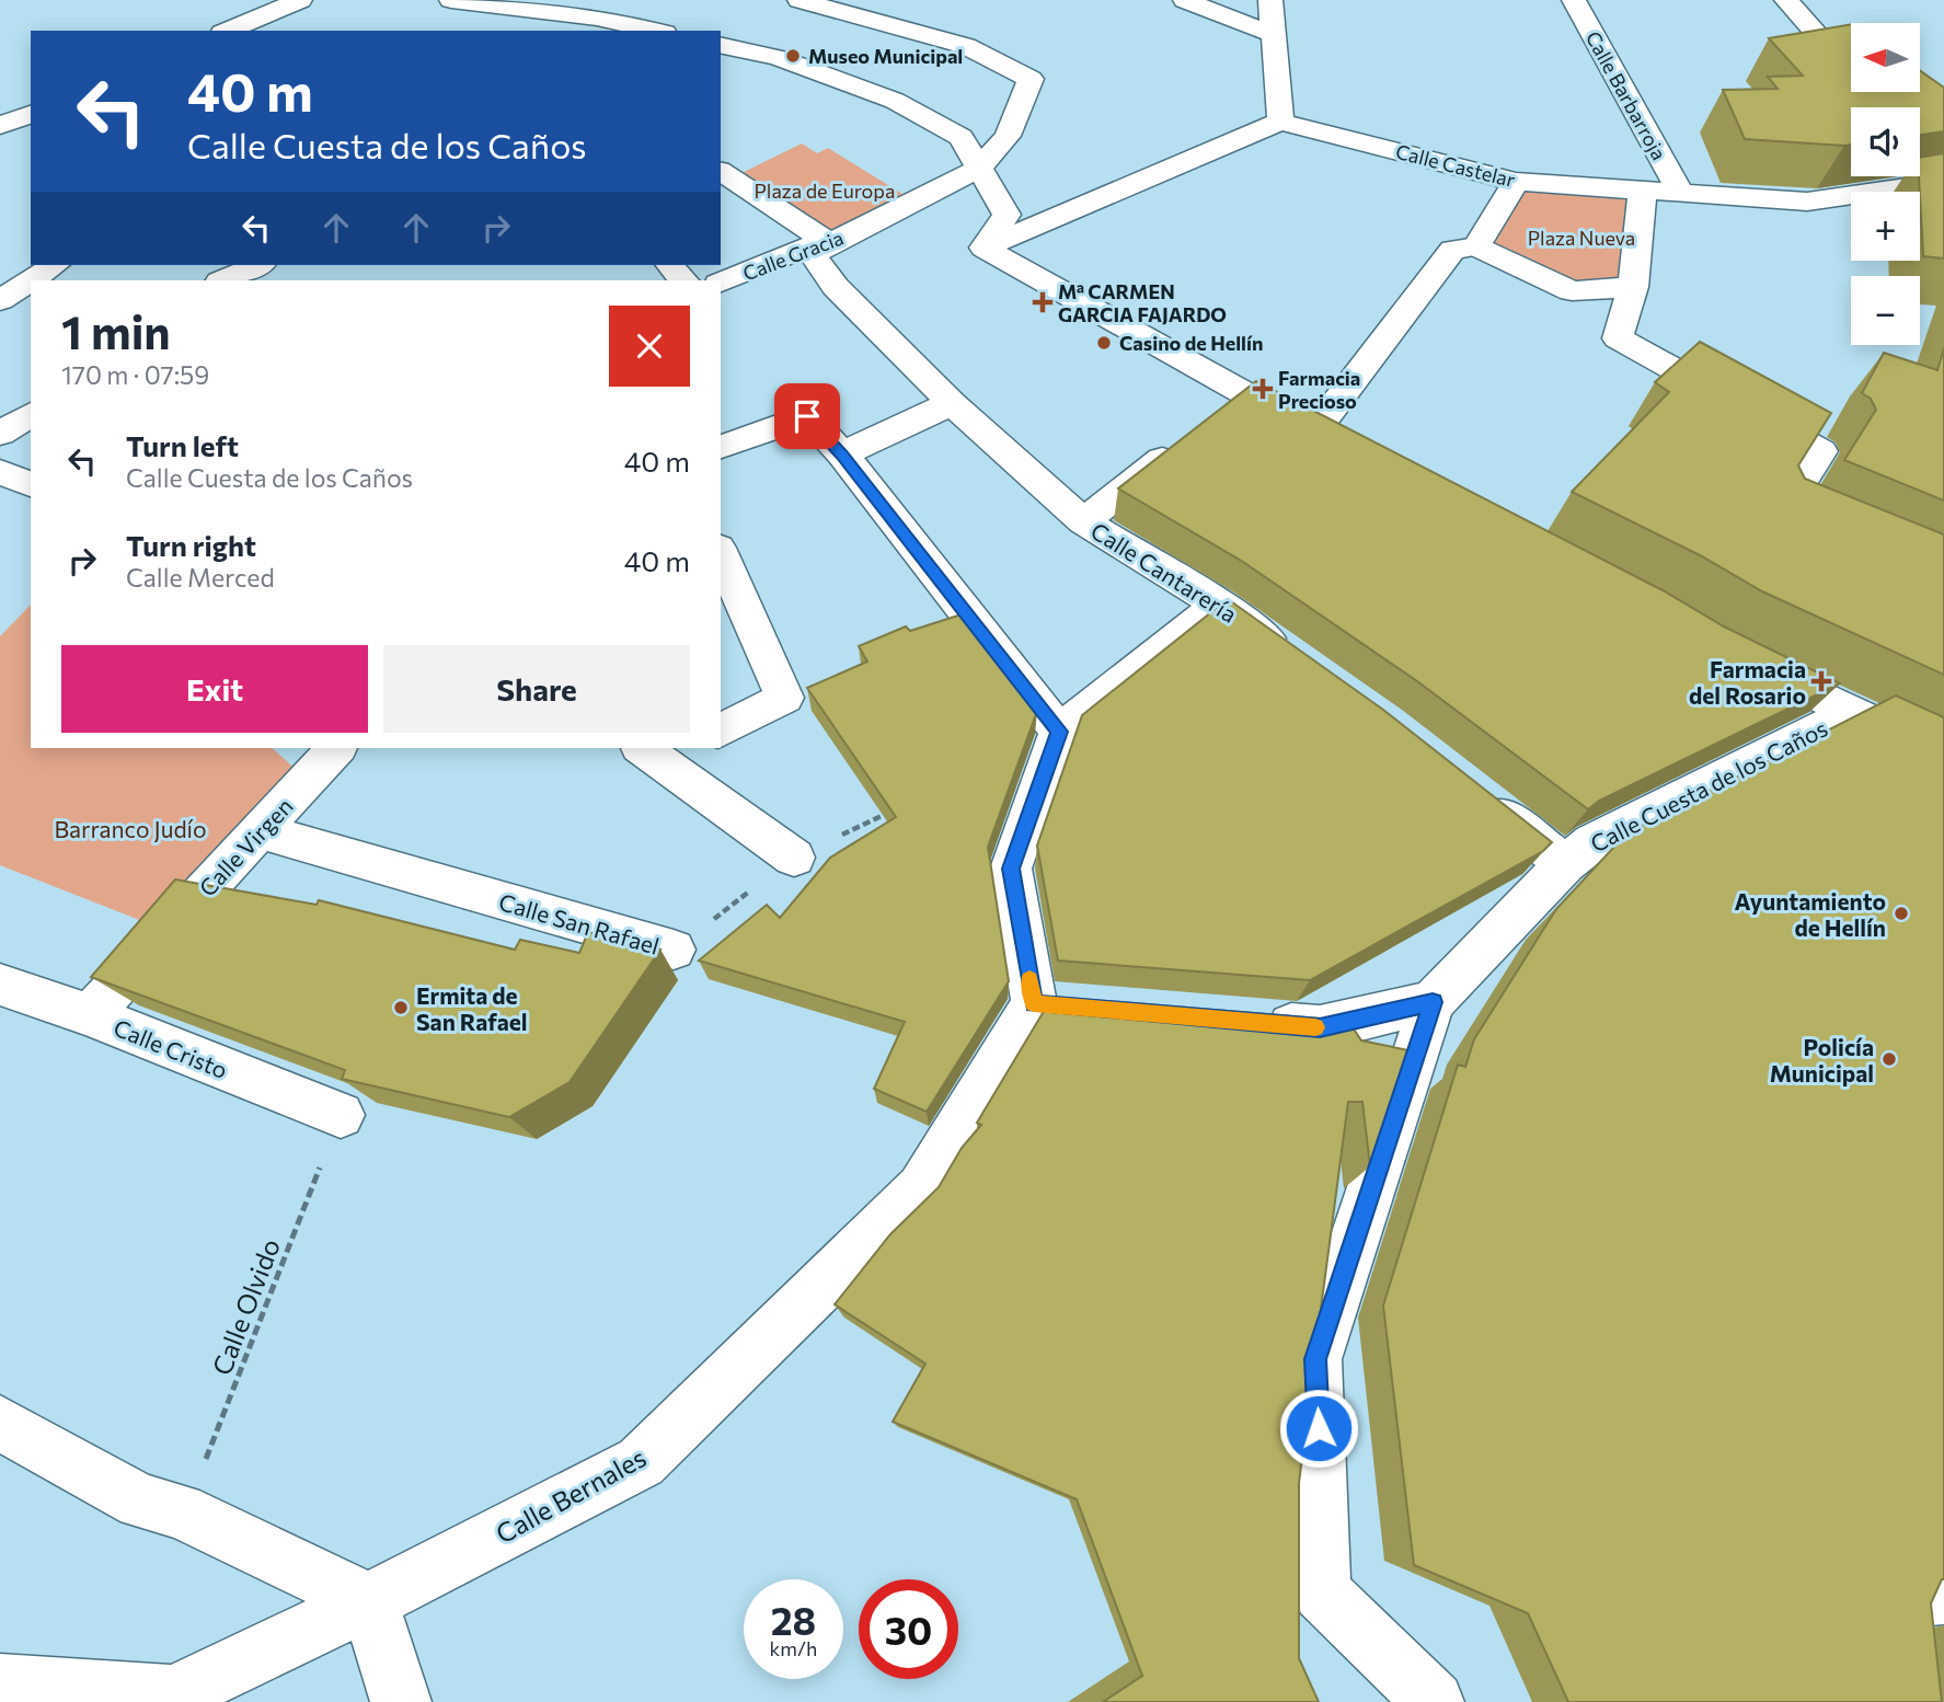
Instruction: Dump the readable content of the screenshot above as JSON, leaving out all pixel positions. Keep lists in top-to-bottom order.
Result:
{
  "streets": {
    "street": [
      "Calle Barbarroja",
      "Calle Castelar",
      "Calle Gracia",
      "Calle Cantarería",
      "Calle Cuesta de los Caños",
      "Calle Virgen",
      "Calle San Rafael",
      "Calle Cristo",
      "Calle Bernales"
    ],
    "path": ["Calle Olvido"]
  },
  "crossings": [
    ["Calle Barbarroja", "Calle Castelar"],
    ["Calle Gracia", "Calle Cantarería"],
    ["Calle Virgen", "Calle San Rafael"],
    ["Calle Virgen", "Calle Cristo"],
    ["Calle Cristo", "Calle Olvido"]
  ],
  "parks": ["Plaza de Europa", "Plaza Nueva", "Barranco Judío"],
  "places": {
    "other": [
      "Museo Municipal",
      "Casino de Hellín",
      "Ayuntamiento de Hellín",
      "Ermita de San Rafael",
      "Policía Municipal"
    ],
    "health": ["Mª CARMEN GARCIA FAJARDO", "Farmacia Precioso", "Farmacia del Rosario"]
  },
  "north": "left",
  "page": {
    "map_buttons": ["+", "−"],
    "turn": ["40 m", "Calle Cuesta de los Caños"],
    "heading": ["1 min", "170 m · 07:59"],
    "list": [
      {
        "name": "Turn left",
        "note": "Calle Cuesta de los Caños",
        "value": "40 m"
      },
      {
        "name": "Turn right",
        "note": "Calle Merced",
        "value": "40 m"
      }
    ],
    "buttons": ["Exit", "Share"],
    "speed": "28 km/h",
    "limit": "30"
  }
}
